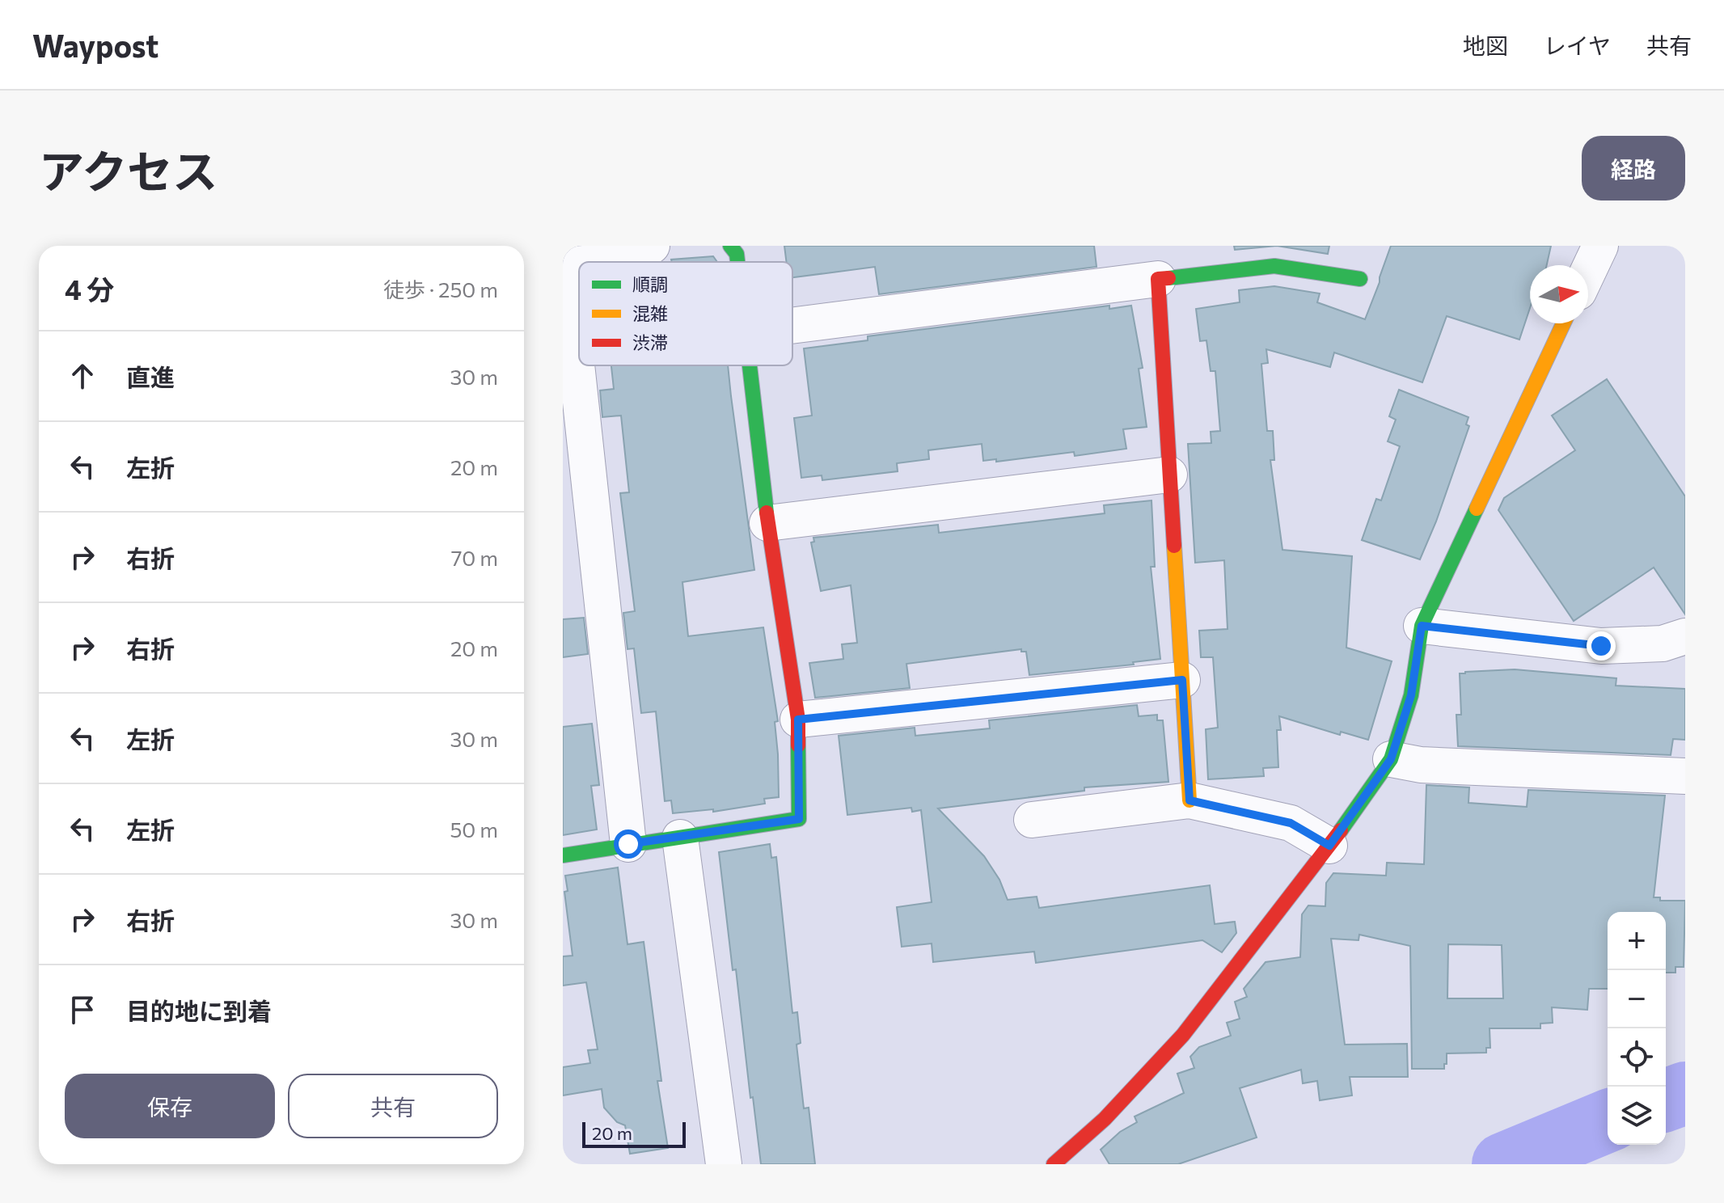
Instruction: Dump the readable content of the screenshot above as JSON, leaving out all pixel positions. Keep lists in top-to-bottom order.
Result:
{
  "legend": ["順調", "混雑", "渋滞"],
  "scale_bar": "20 m",
  "north": "right",
  "page": {
    "header": "Waypost",
    "nav": ["地図", "レイヤ", "共有"],
    "title": "アクセス",
    "buttons": [
      "経路",
      ["保存", "共有"]
    ],
    "heading": ["4 分", "徒歩 · 250 m"],
    "list": [
      ["直進", "30 m"],
      ["左折", "20 m"],
      ["右折", "70 m"],
      ["右折", "20 m"],
      ["左折", "30 m"],
      ["左折", "50 m"],
      ["右折", "30 m"],
      "目的地に到着"
    ],
    "map_buttons": ["+", "−"],
    "scale": "20 m"
  }
}
